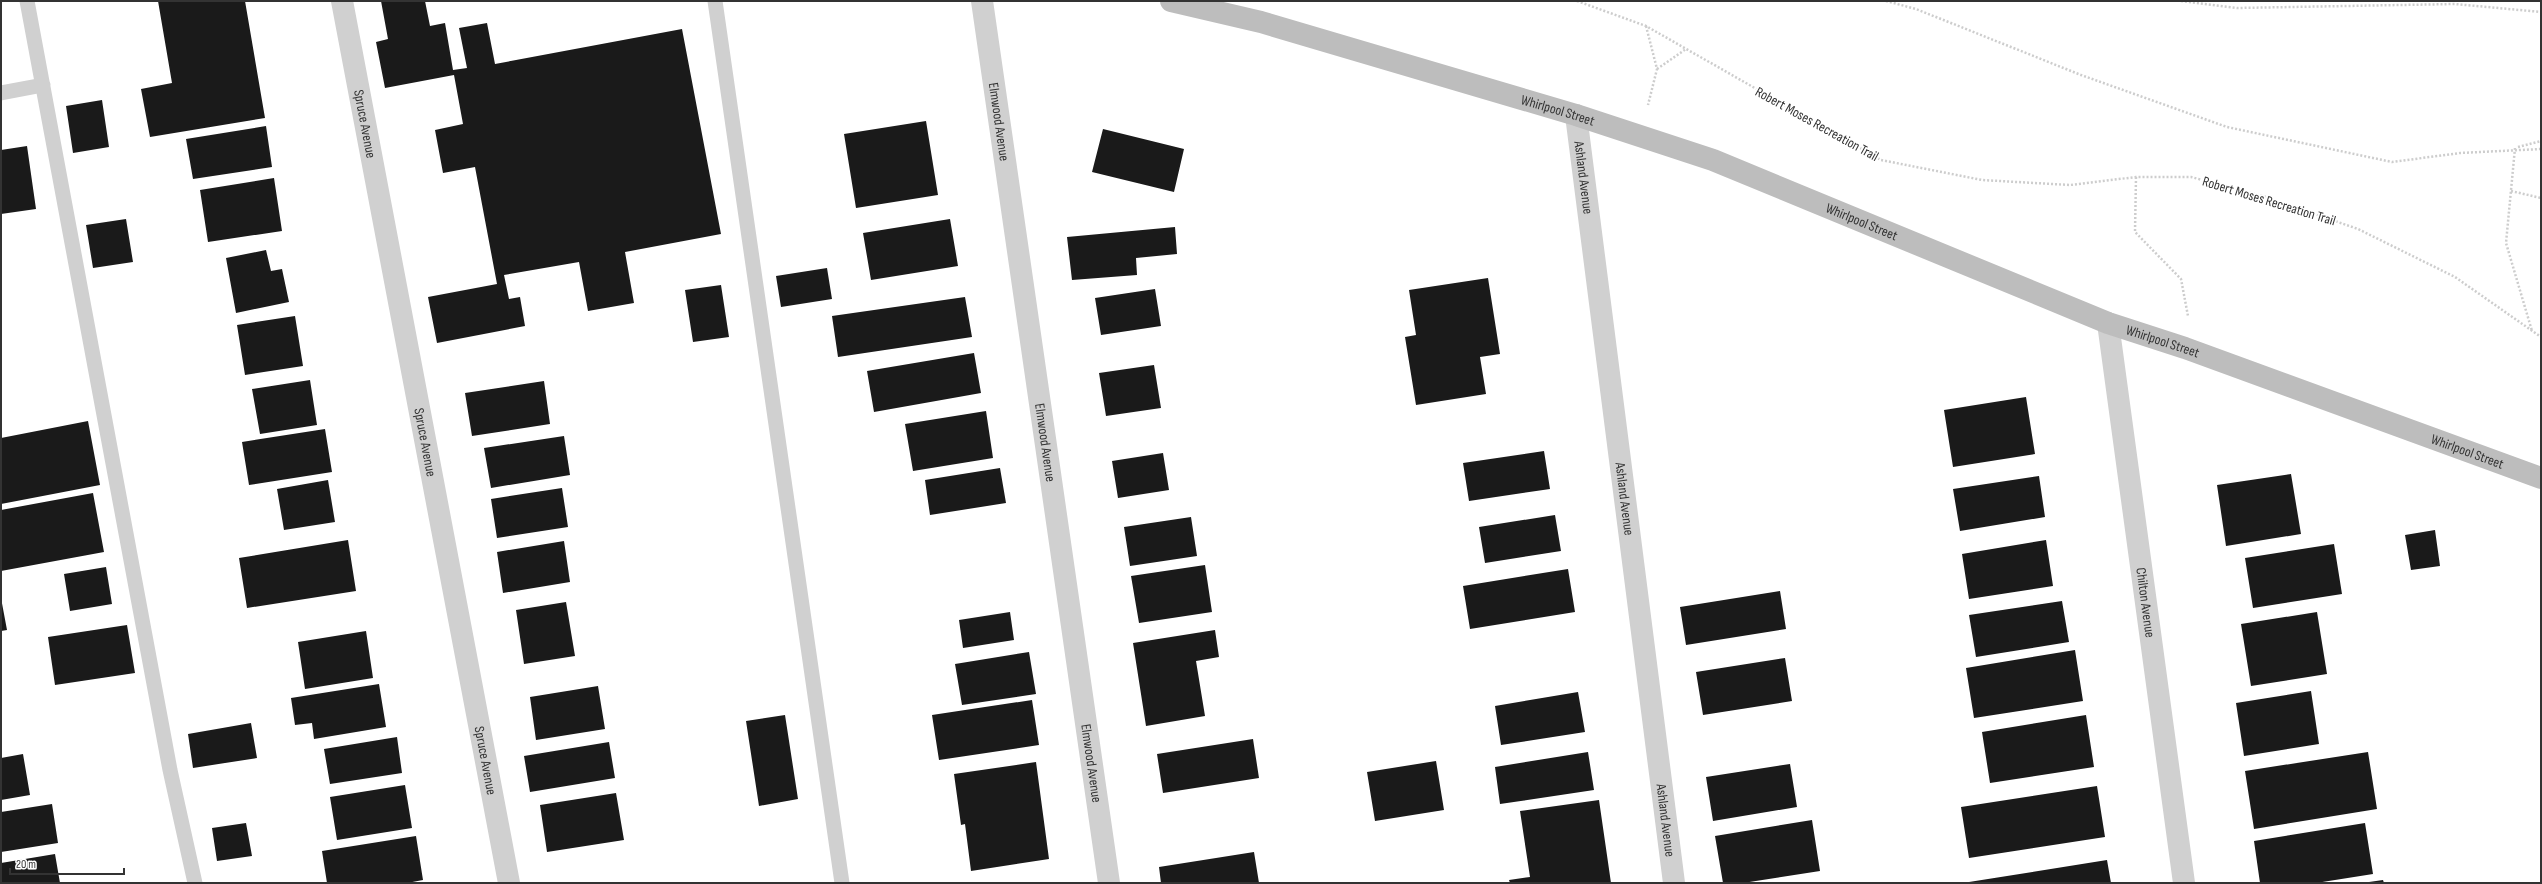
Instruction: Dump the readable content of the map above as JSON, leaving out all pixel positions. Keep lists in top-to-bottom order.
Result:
{
  "streets": {
    "street": [
      "Whirlpool Street",
      "Elmwood Avenue",
      "Spruce Avenue",
      "Ashland Avenue",
      "Chilton Avenue"
    ],
    "path": ["Robert Moses Recreation Trail"]
  },
  "crossings": [
    ["Whirlpool Street", "Ashland Avenue"],
    ["Whirlpool Street", "Chilton Avenue"]
  ],
  "scale_bar": "20 m"
}
